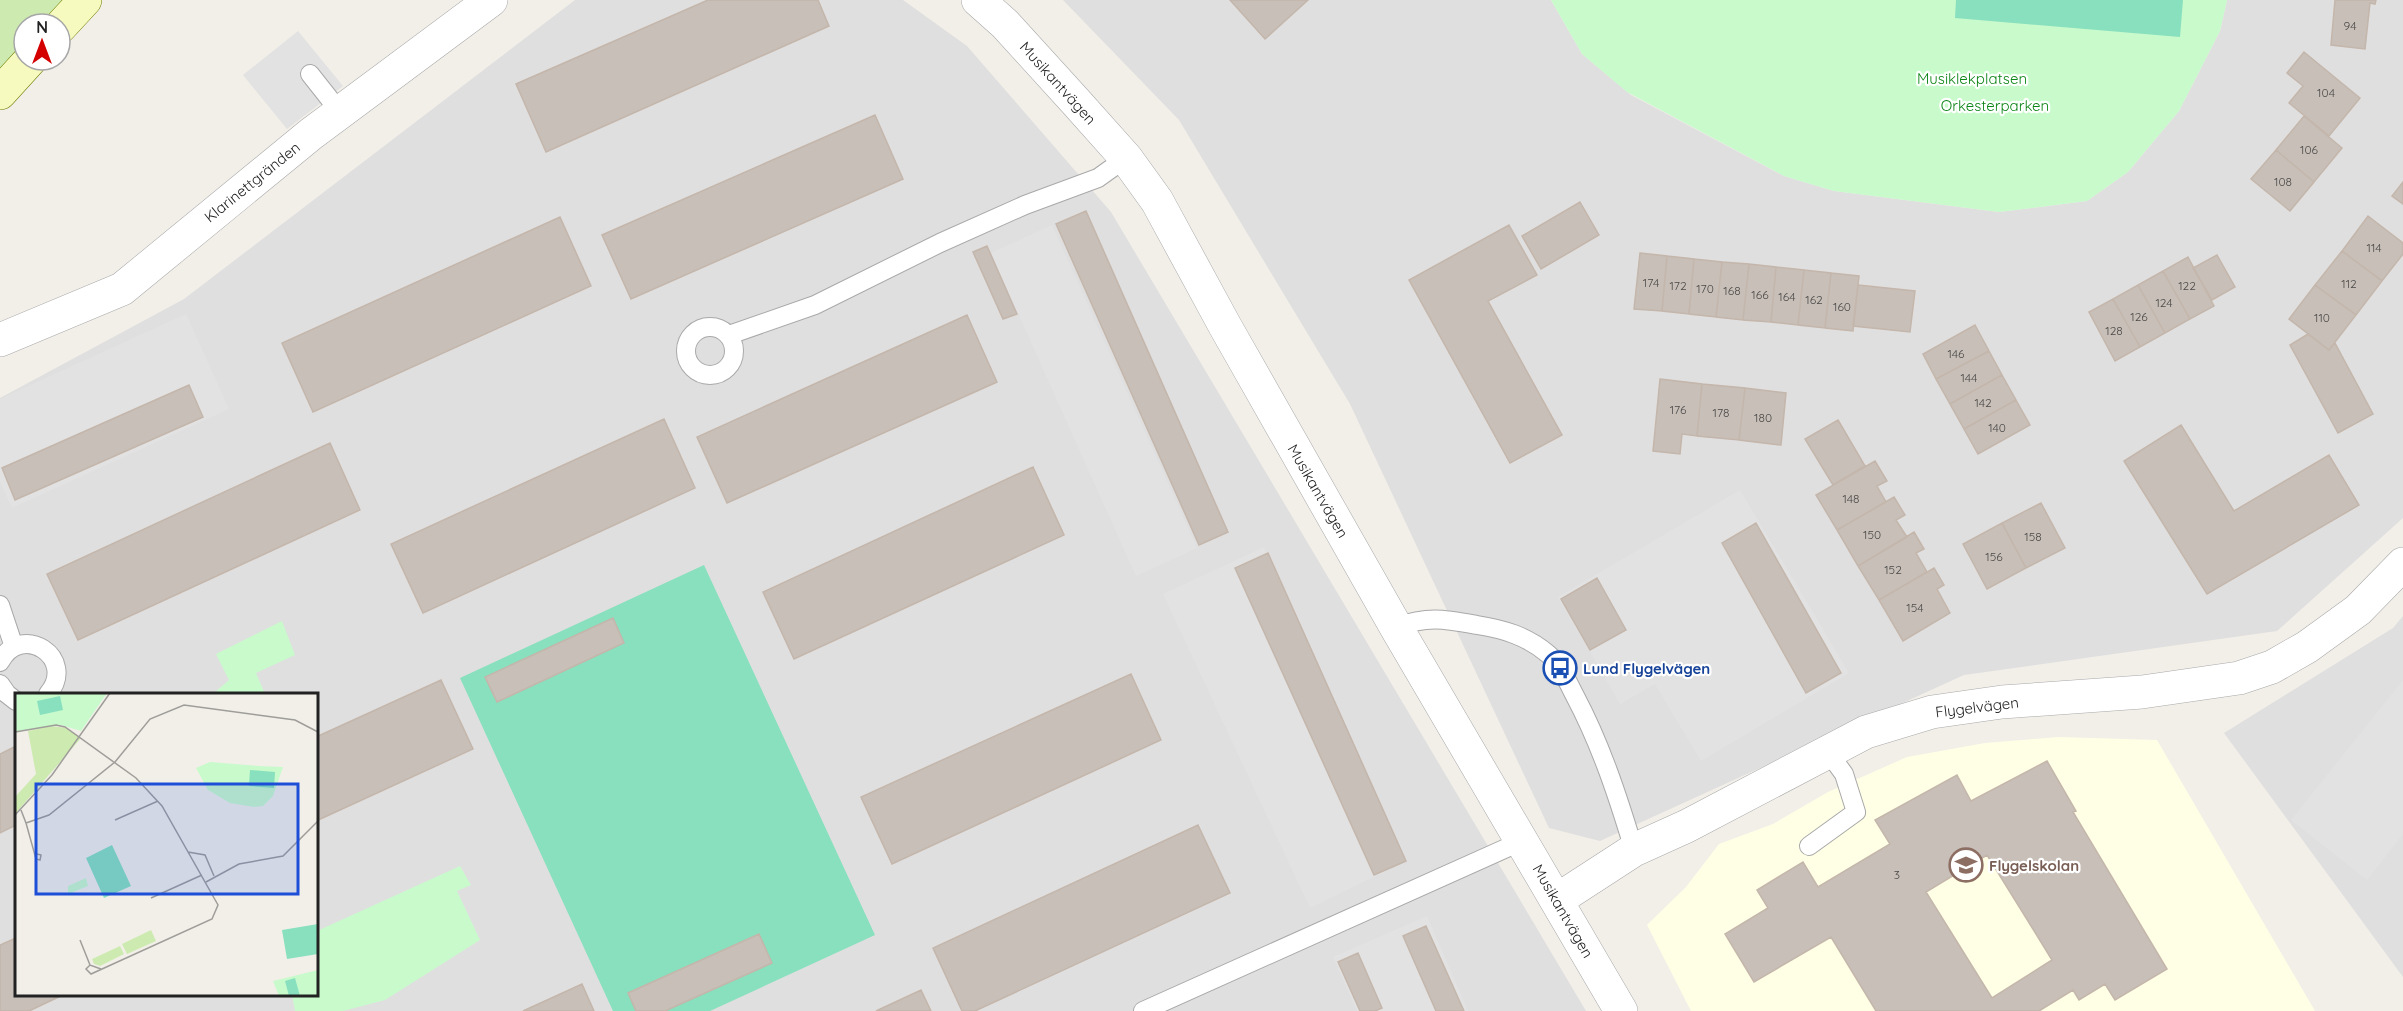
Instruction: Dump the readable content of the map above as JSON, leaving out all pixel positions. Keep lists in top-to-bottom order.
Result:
{
  "streets": {
    "street": ["Musikantvägen", "Klarinettgränden", "Flygelvägen"]
  },
  "crossings": [
    ["Musikantvägen", "Flygelvägen"]
  ],
  "parks": ["Musiklekplatsen", "Orkesterparken"],
  "places": {
    "bus stop": ["Lund Flygelvägen"],
    "school or university": ["Flygelskolan"]
  },
  "house_numbers": [
    "94",
    "104",
    "106",
    "108",
    "114",
    "174",
    "112",
    "172",
    "122",
    "170",
    "168",
    "166",
    "164",
    "162",
    "124",
    "160",
    "126",
    "110",
    "128",
    "146",
    "144",
    "142",
    "176",
    "178",
    "180",
    "140",
    "148",
    "150",
    "158",
    "156",
    "152",
    "154",
    "3"
  ],
  "north": "top"
}
